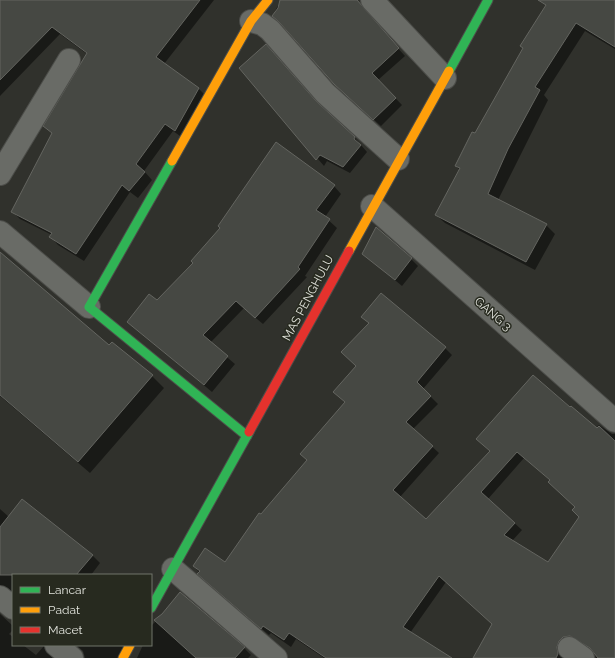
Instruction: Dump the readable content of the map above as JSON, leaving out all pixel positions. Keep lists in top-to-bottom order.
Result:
{
  "streets": {
    "street": ["MAS PENGHULU", "GANG 3"]
  },
  "crossings": [
    ["MAS PENGHULU", "GANG 3"]
  ],
  "legend": ["Lancar", "Padat", "Macet"]
}
